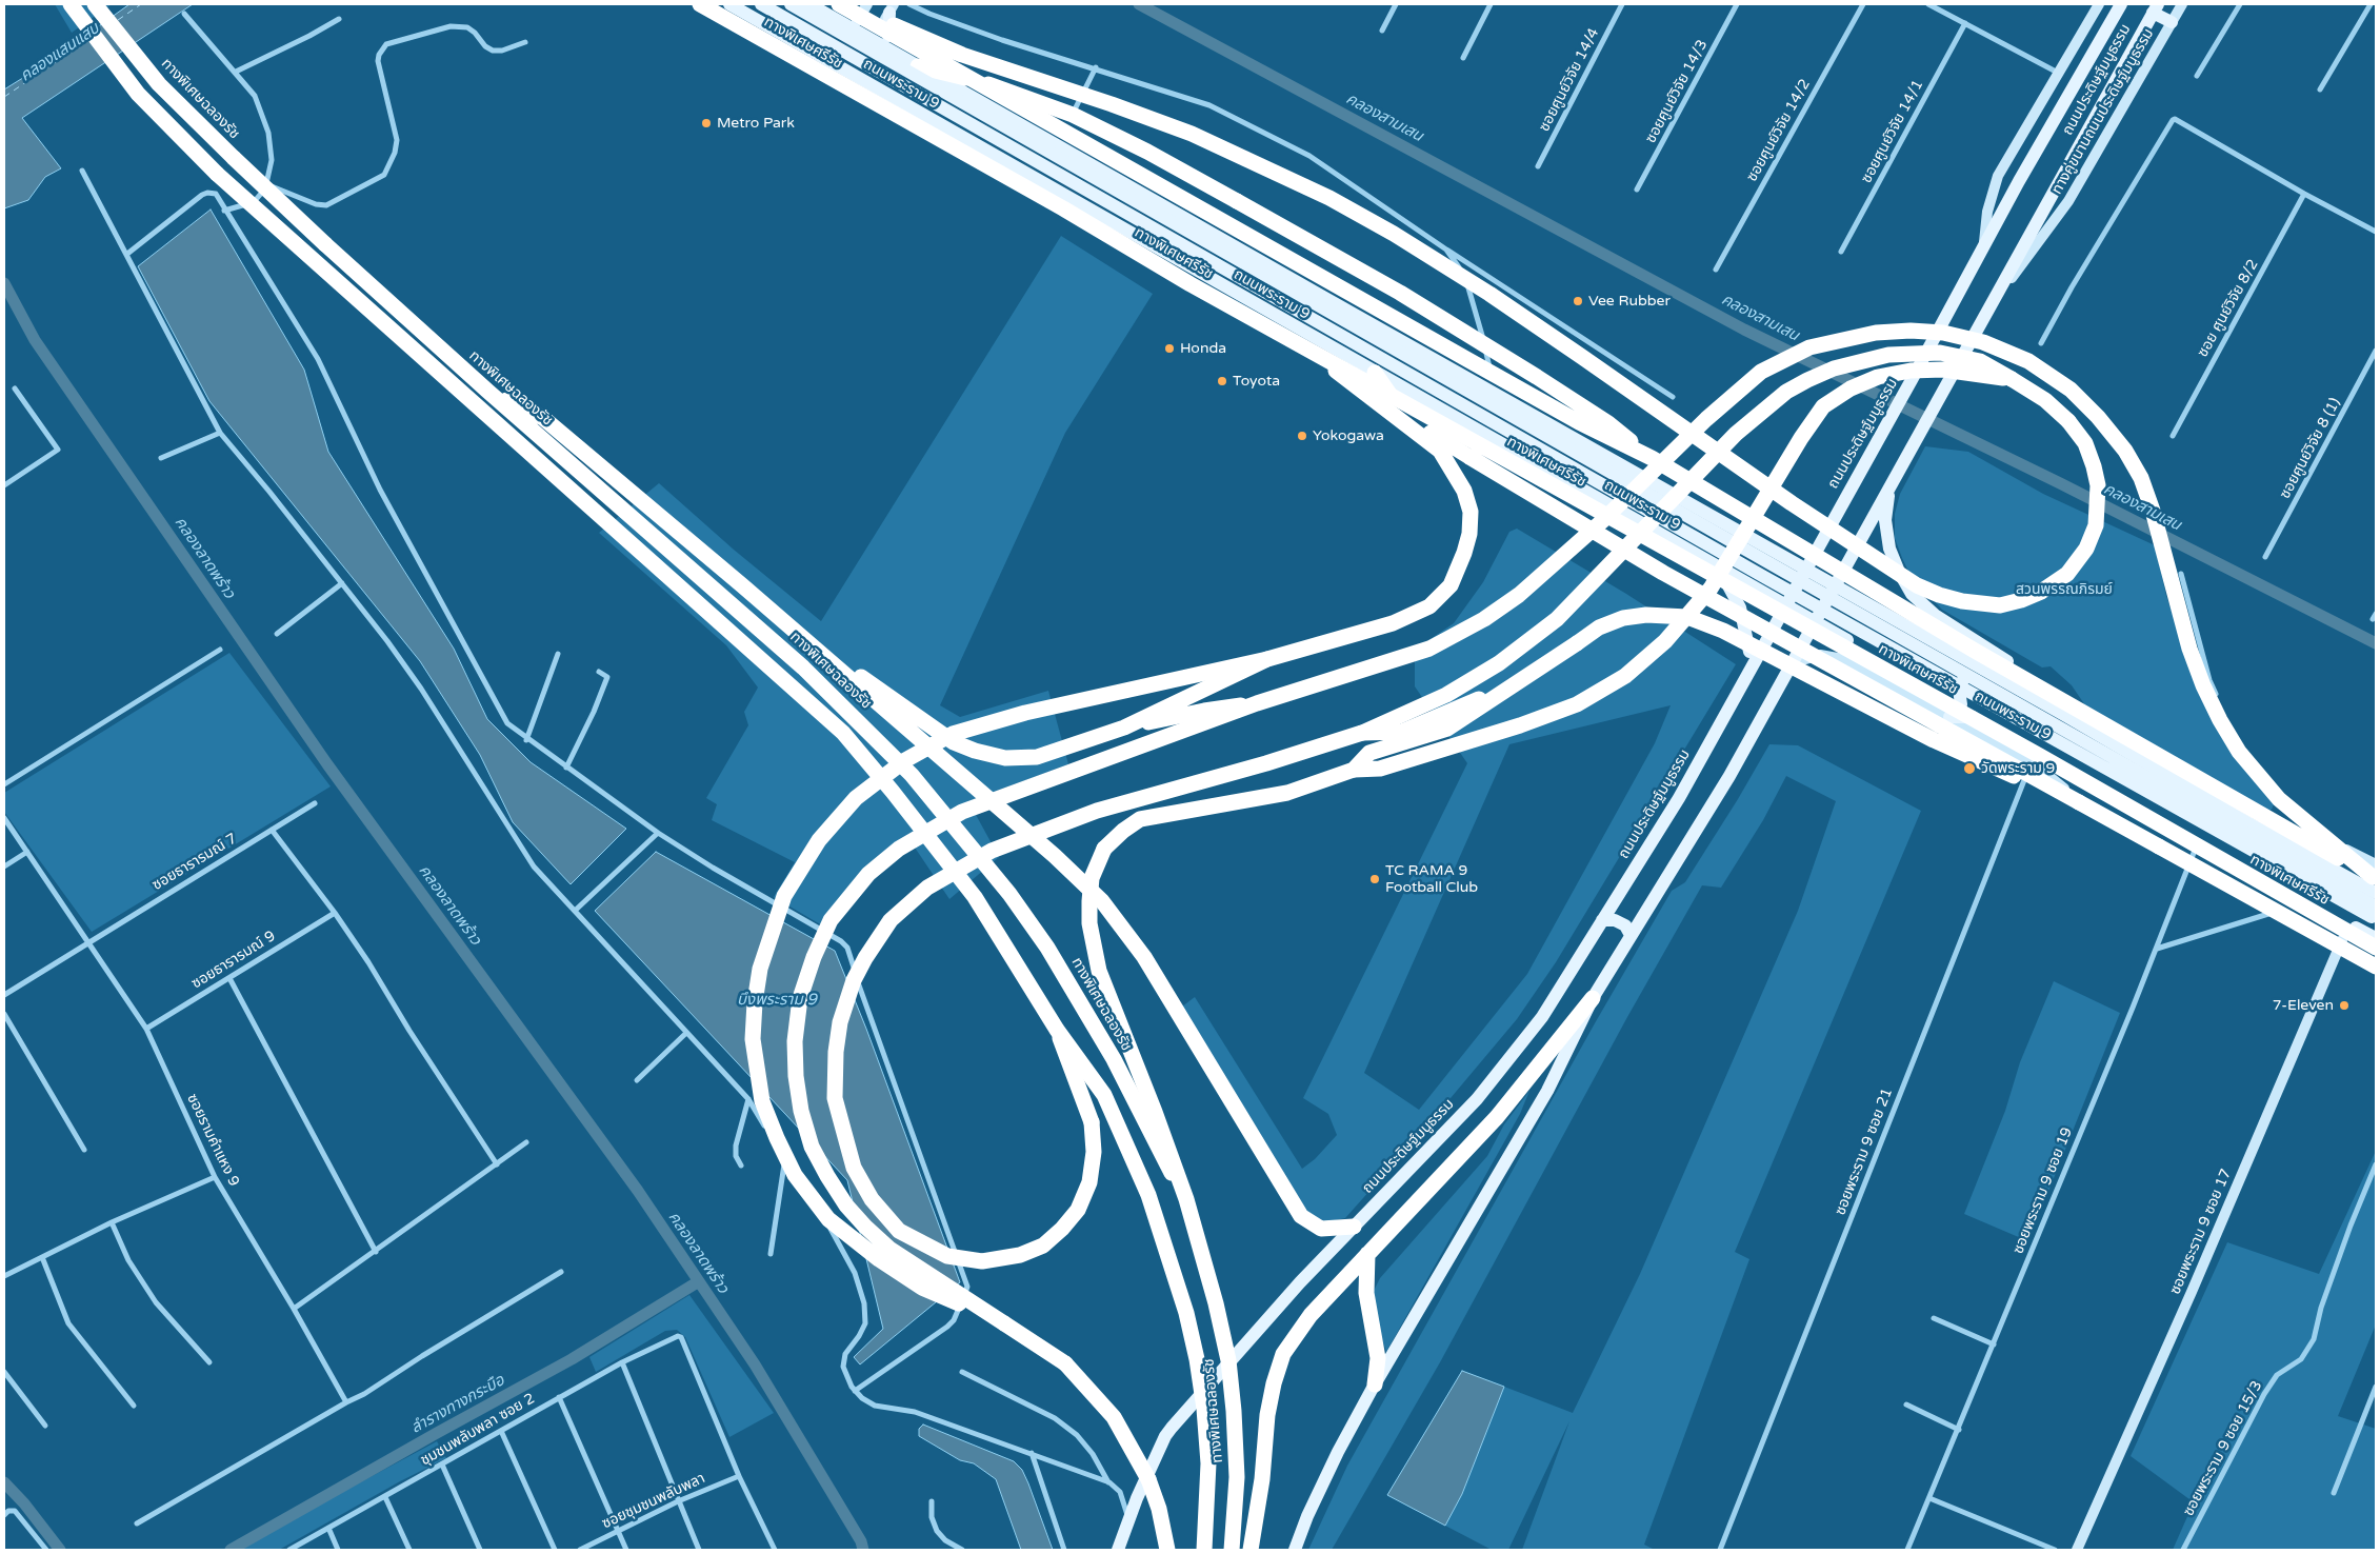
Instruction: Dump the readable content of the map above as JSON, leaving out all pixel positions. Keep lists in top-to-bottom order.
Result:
{
  "streets": {
    "highway": ["ทางพิเศษศรีรัช", "ทางพิเศษฉลองรัช"],
    "main road": ["ถนนประดิษฐ์มนูธรรม", "ถนนพระราม 9"],
    "street": [
      "ซอยศูนย์วิจัย 14/4",
      "ซอยศูนย์วิจัย 14/3",
      "ทางคู่ขนานถนนประดิษฐ์มนูธรรม",
      "ซอยศูนย์วิจัย 14/2",
      "ซอยศูนย์วิจัย 14/1",
      "ซอย ศูนย์วิจัย 8/2",
      "ซอยศูนย์วิจัย 8 (1)",
      "ซอยธารารมณ์ 7",
      "ซอยธารารมณ์ 9",
      "ซอยรามคำแหง 9",
      "ซอยพระราม 9 ซอย 21",
      "ซอยพระราม 9 ซอย 19",
      "ซอยพระราม 9 ซอย 17",
      "ชุมชนพลับพลา ซอย 2",
      "ซอยพระราม 9 ซอย 15/3",
      "ซอยชุมชนพลับพลา"
    ]
  },
  "crossings": [
    ["ถนนประดิษฐ์มนูธรรม", "ถนนพระราม 9"],
    ["ถนนประดิษฐ์มนูธรรม", "ทางคู่ขนานถนนประดิษฐ์มนูธรรม"],
    ["ถนนพระราม 9", "ซอยพระราม 9 ซอย 19"],
    ["ถนนพระราม 9", "ซอยพระราม 9 ซอย 17"],
    ["ซอยธารารมณ์ 7", "ซอยรามคำแหง 9"],
    ["ซอยธารารมณ์ 9", "ซอยรามคำแหง 9"],
    ["ชุมชนพลับพลา ซอย 2", "ซอยชุมชนพลับพลา"]
  ],
  "water": [
    "คลองแสนแสบ",
    "คลองสามเสน",
    "คลองลาดพร้าว",
    "บึงพระราม 9",
    "ลำรางทางกระบือ"
  ],
  "parks": ["สวนพรรณภิรมย์"],
  "places": [
    "Metro Park",
    "Vee Rubber",
    "Honda",
    "Toyota",
    "Yokogawa",
    "วัดพระราม 9",
    "TC RAMA 9 Football Club",
    "7-Eleven"
  ]
}
